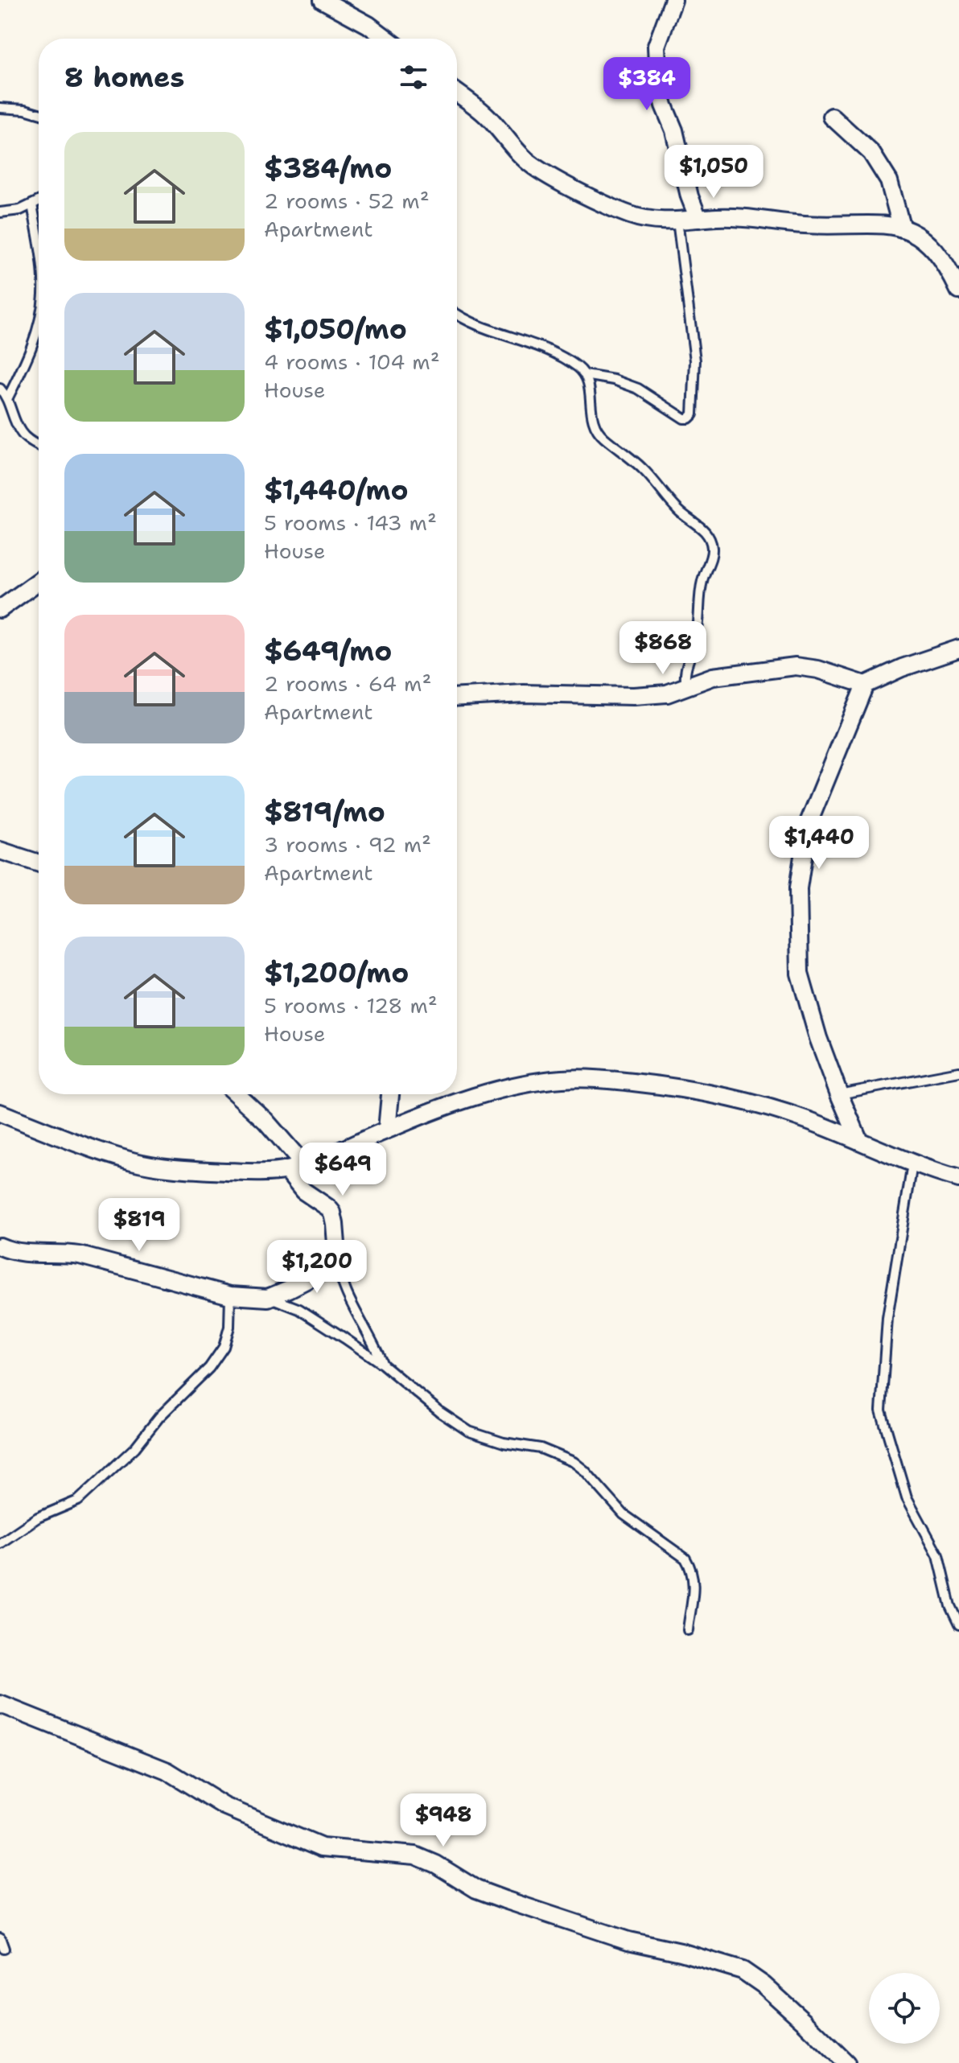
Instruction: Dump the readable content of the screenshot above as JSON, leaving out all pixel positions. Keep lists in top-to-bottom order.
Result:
{
  "page": {
    "heading": "8 homes",
    "price": [
      "$384",
      "$1,050",
      "$868",
      "$1,440",
      "$649",
      "$819",
      "$1,200",
      "$948"
    ],
    "list": [
      {
        "name": "$384/mo",
        "note": "2 rooms · 52 m² · Apartment"
      },
      {
        "name": "$1,050/mo",
        "note": "4 rooms · 104 m² · House"
      },
      {
        "name": "$1,440/mo",
        "note": "5 rooms · 143 m² · House"
      },
      {
        "name": "$649/mo",
        "note": "2 rooms · 64 m² · Apartment"
      },
      {
        "name": "$819/mo",
        "note": "3 rooms · 92 m² · Apartment"
      },
      {
        "name": "$1,200/mo",
        "note": "5 rooms · 128 m² · House"
      }
    ]
  }
}
